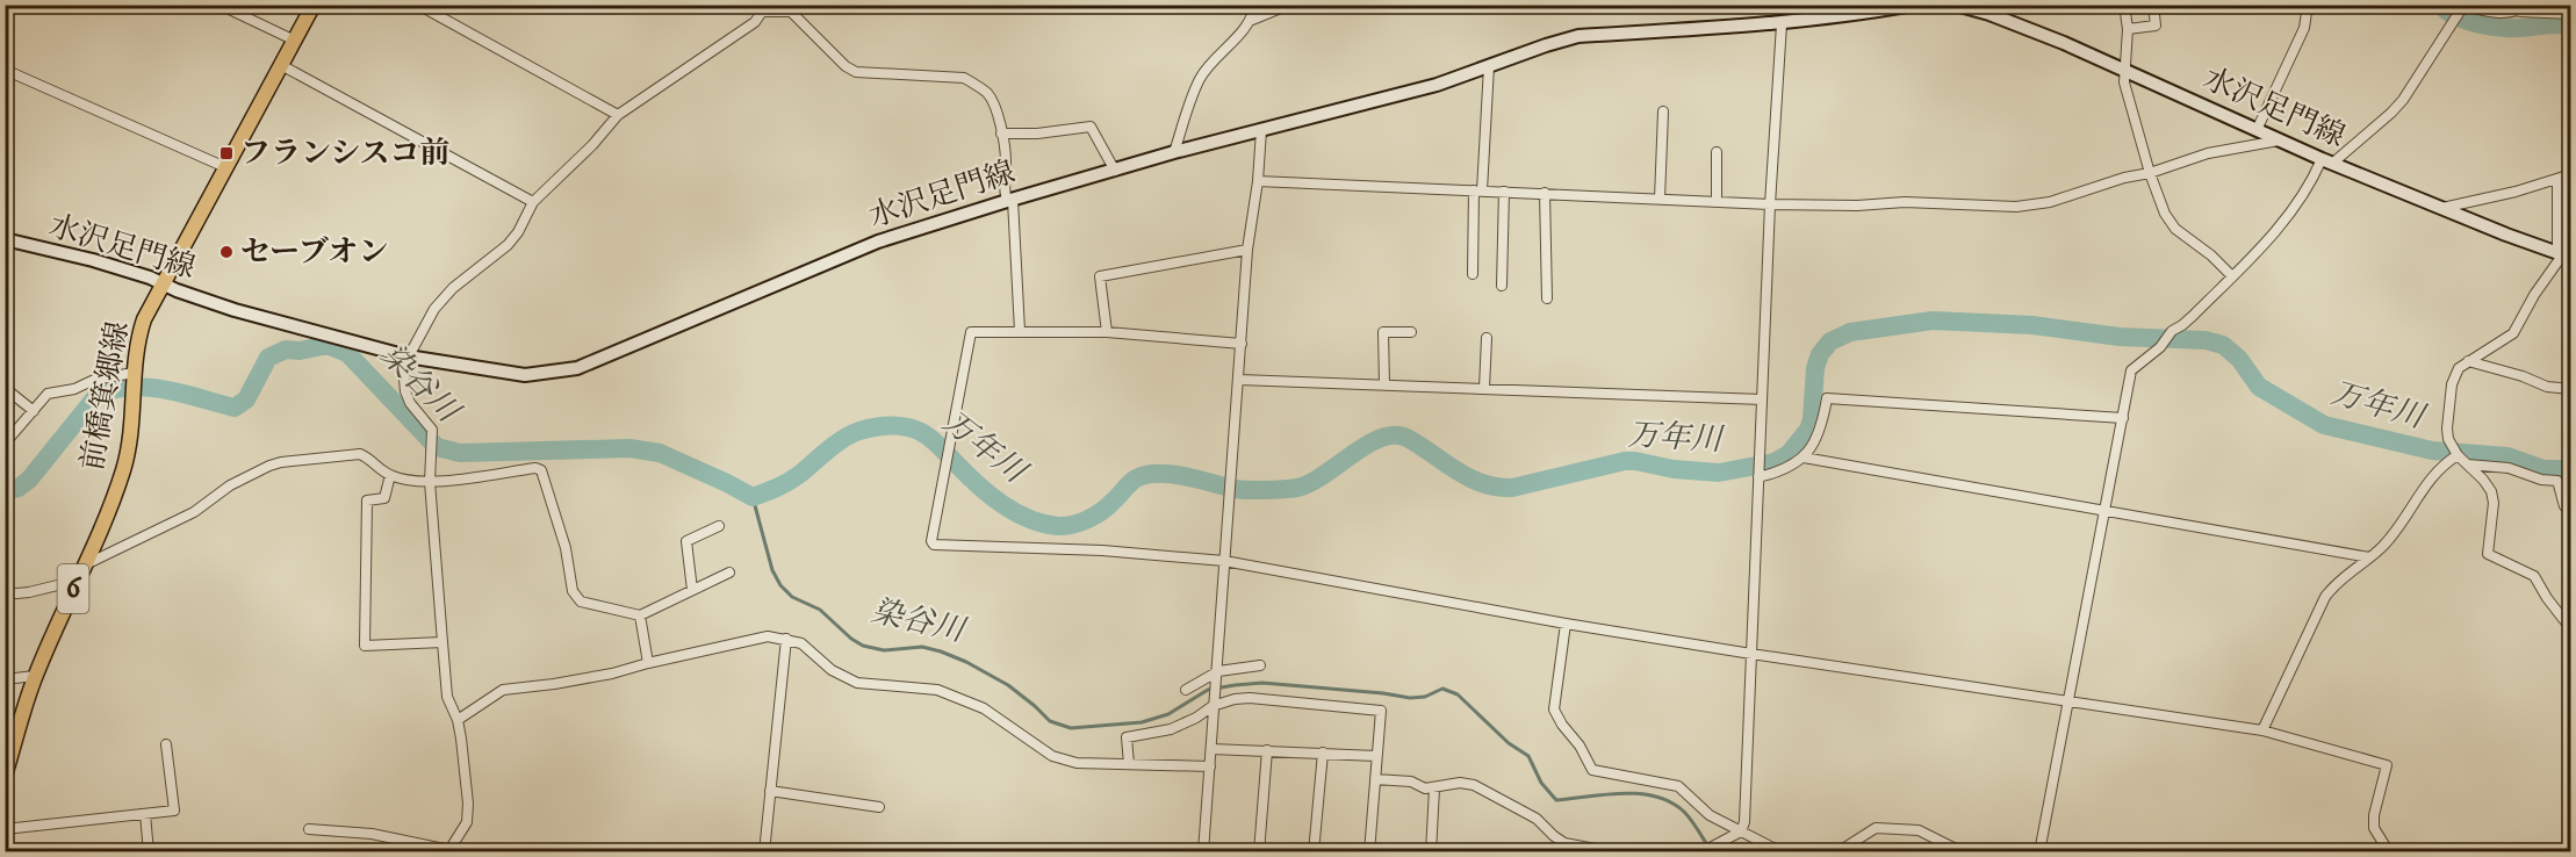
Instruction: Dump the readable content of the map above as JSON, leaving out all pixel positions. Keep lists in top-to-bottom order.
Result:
{
  "streets": {
    "main road": ["水沢足門線", "前橋箕郷線", "6"]
  },
  "crossings": [
    ["水沢足門線", "前橋箕郷線"]
  ],
  "water": ["染谷川", "万年川"],
  "places": {
    "transit": ["フランシスコ前"],
    "other": ["セーブオン"]
  }
}
